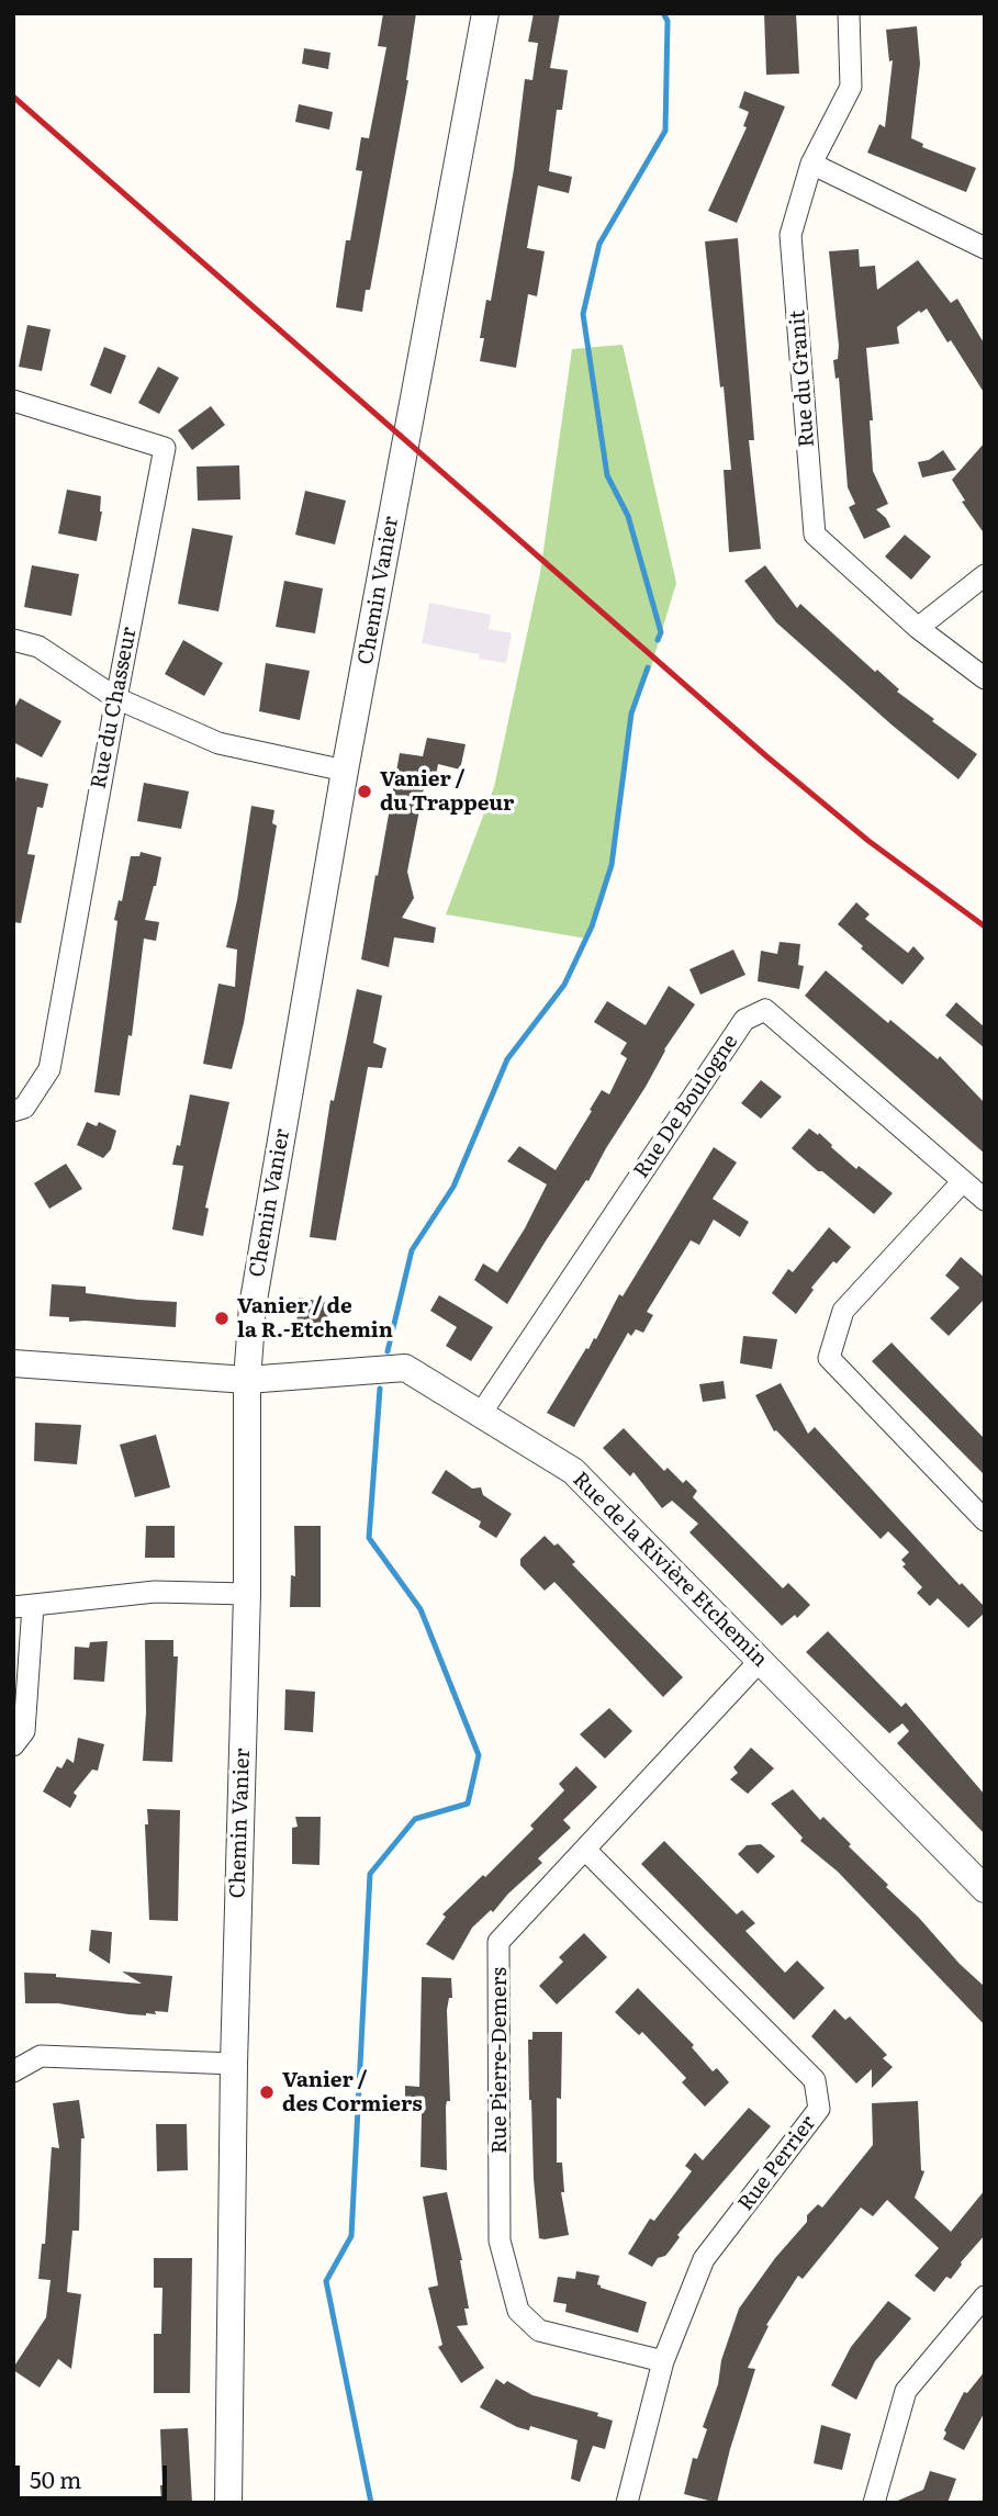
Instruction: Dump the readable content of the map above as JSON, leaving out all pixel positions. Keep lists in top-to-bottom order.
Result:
{
  "streets": {
    "street": [
      "Rue du Granit",
      "Chemin Vanier",
      "Rue du Chasseur",
      "Rue De Boulogne",
      "Rue de la Rivière Etchemin",
      "Rue Pierre-Demers",
      "Rue Perrier"
    ]
  },
  "crossings": [
    ["Chemin Vanier", "Rue de la Rivière Etchemin"],
    ["Rue De Boulogne", "Rue de la Rivière Etchemin"],
    ["Rue de la Rivière Etchemin", "Rue Pierre-Demers"],
    ["Rue Pierre-Demers", "Rue Perrier"]
  ],
  "places": ["Vanier / du Trappeur", "Vanier / de la R.-Etchemin", "Vanier / des Cormiers"],
  "scale_bar": "50 m"
}
